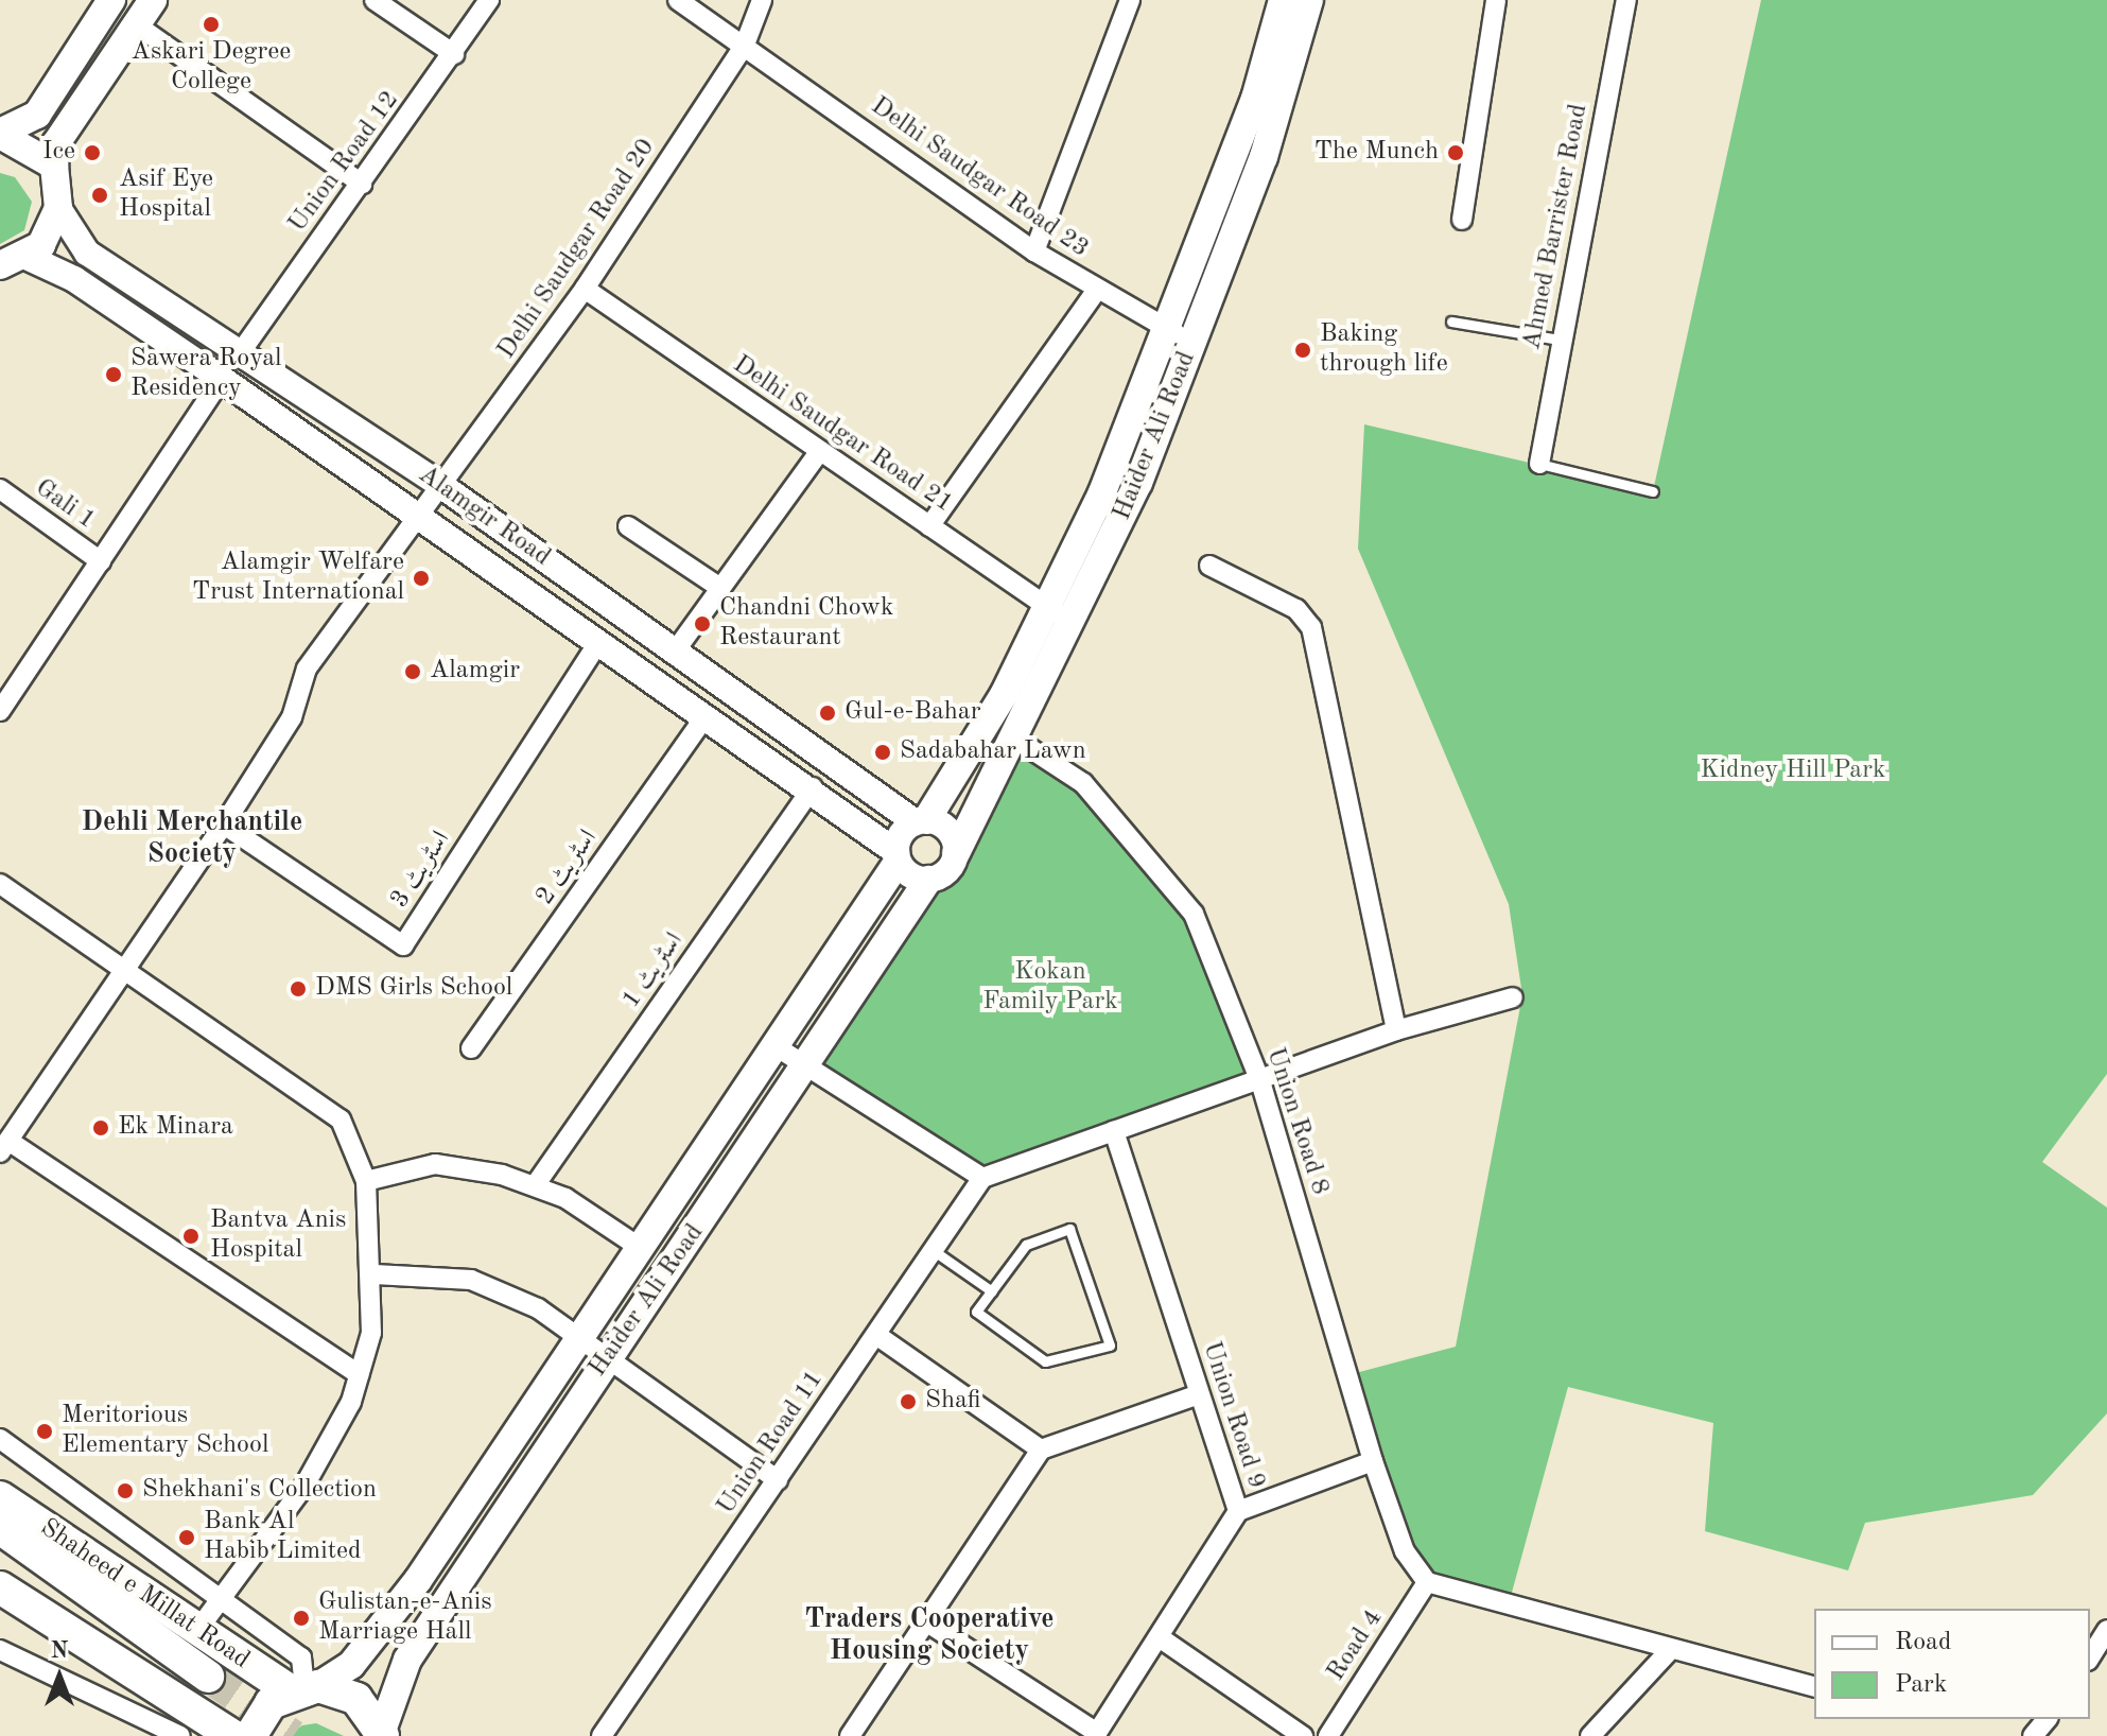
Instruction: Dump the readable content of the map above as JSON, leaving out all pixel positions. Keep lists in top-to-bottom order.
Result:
{
  "streets": {
    "main road": ["Haider Ali Road", "Shaheed e Millat Road"],
    "street": [
      "Union Road 12",
      "Delhi Saudgar Road 23",
      "Ahmed Barrister Road",
      "Delhi Saudgar Road 20",
      "Delhi Saudgar Road 21",
      "Gali 1",
      "Alamgir Road",
      "اسٹریٹ 2",
      "اسٹریٹ 3",
      "اسٹریٹ 1",
      "Union Road 8",
      "Union Road 9",
      "Union Road 11",
      "Road 4"
    ]
  },
  "crossings": [
    ["Union Road 12", "Alamgir Road"],
    ["Delhi Saudgar Road 23", "Delhi Saudgar Road 20"],
    ["Delhi Saudgar Road 23", "Haider Ali Road"],
    ["Delhi Saudgar Road 20", "Delhi Saudgar Road 21"],
    ["Delhi Saudgar Road 20", "Alamgir Road"],
    ["Delhi Saudgar Road 20", "اسٹریٹ 3"],
    ["Delhi Saudgar Road 21", "Haider Ali Road"],
    ["Haider Ali Road", "Alamgir Road"],
    ["Haider Ali Road", "Union Road 8"],
    ["Haider Ali Road", "Shaheed e Millat Road"],
    ["Alamgir Road", "اسٹریٹ 2"],
    ["Alamgir Road", "اسٹریٹ 3"],
    ["Alamgir Road", "اسٹریٹ 1"],
    ["Union Road 8", "Road 4"]
  ],
  "districts": ["Dehli Merchantile Society", "Traders Cooperative Housing Society"],
  "parks": ["Kidney Hill Park", "Kokan Family Park"],
  "places": [
    "Askari Degree College",
    "Ice",
    "The Munch",
    "Asif Eye Hospital",
    "Baking through life",
    "Sawera Royal Residency",
    "Alamgir Welfare Trust International",
    "Chandni Chowk Restaurant",
    "Alamgir",
    "Gul-e-Bahar",
    "Sadabahar Lawn",
    "DMS Girls School",
    "Ek Minara",
    "Bantva Anis Hospital",
    "Shafi",
    "Meritorious Elementary School",
    "Shekhani's Collection",
    "Bank Al Habib Limited",
    "Gulistan-e-Anis Marriage Hall"
  ],
  "legend": ["Road", "Park"],
  "north": "top"
}
